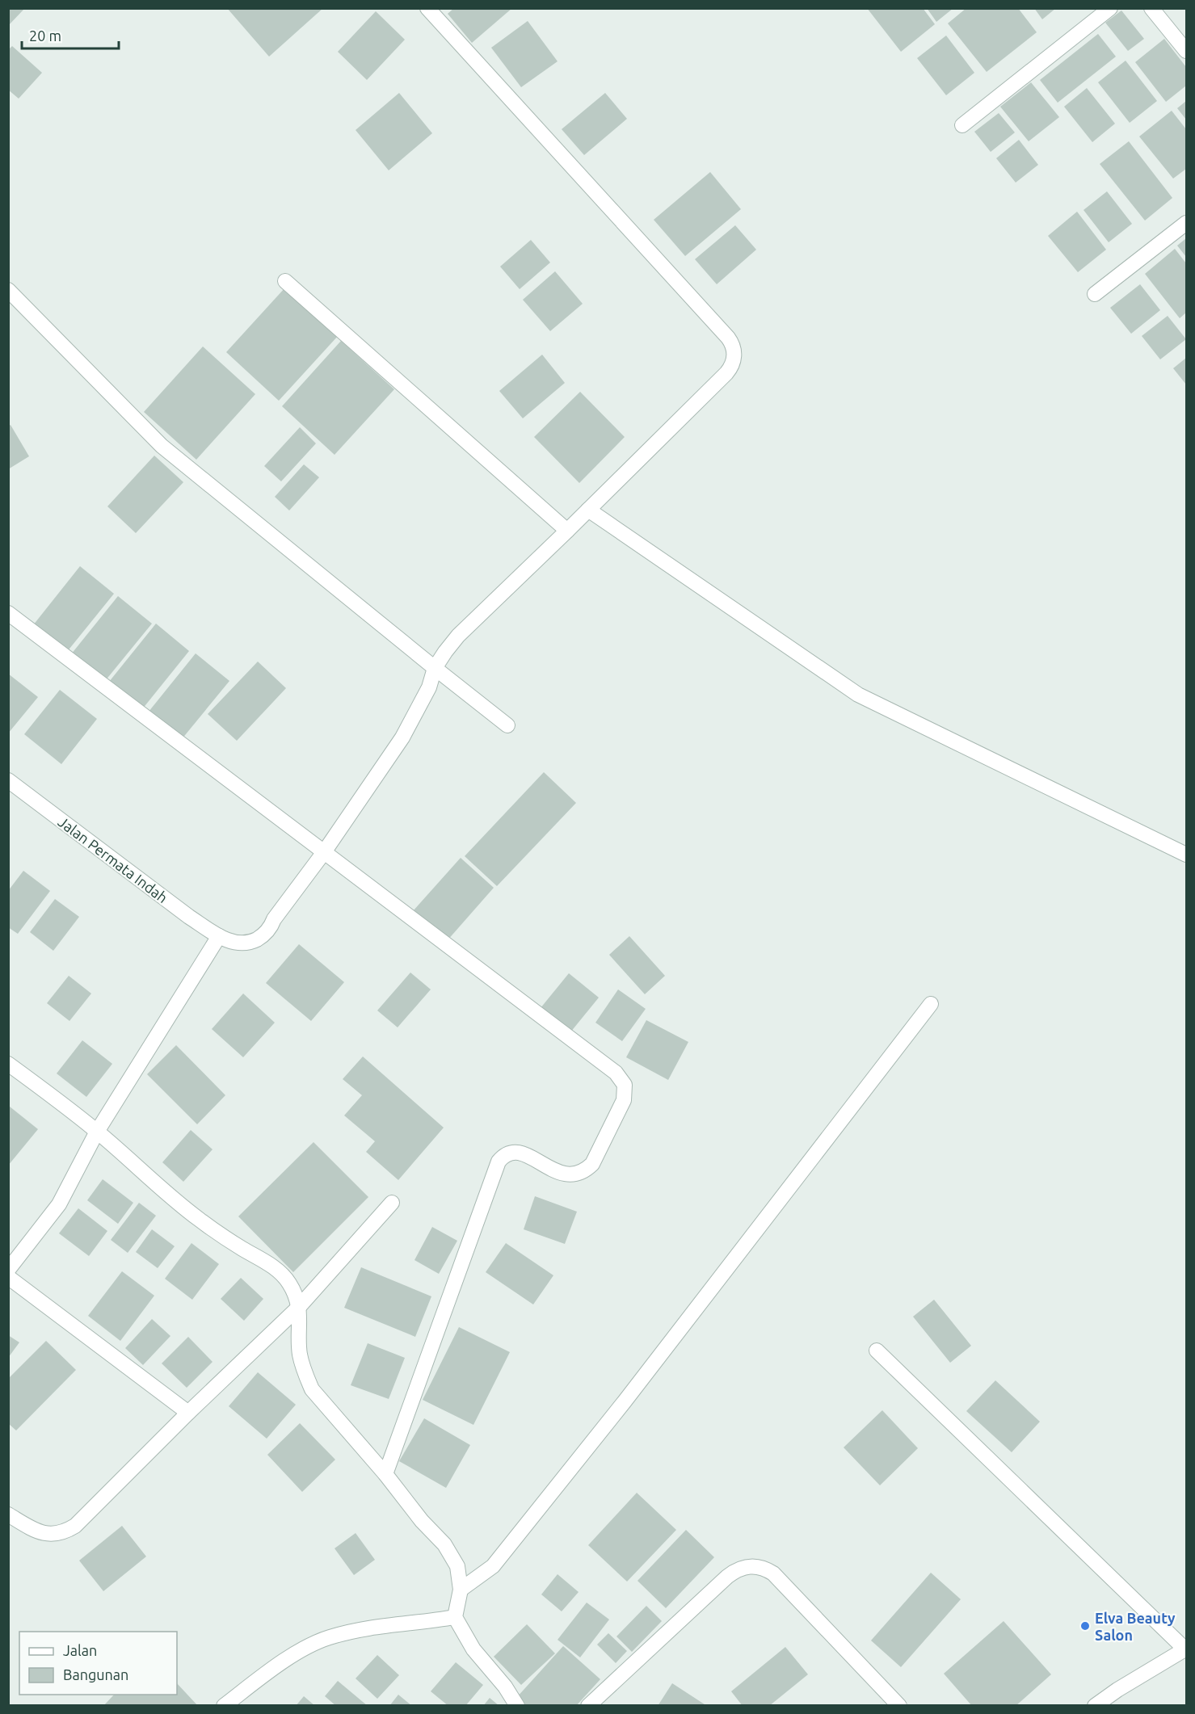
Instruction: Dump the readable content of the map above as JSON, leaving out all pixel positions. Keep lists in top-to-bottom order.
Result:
{
  "streets": {
    "street": ["Jalan Permata Indah"]
  },
  "places": ["Elva Beauty Salon"],
  "legend": ["Jalan", "Bangunan"],
  "scale_bar": "20 m"
}
